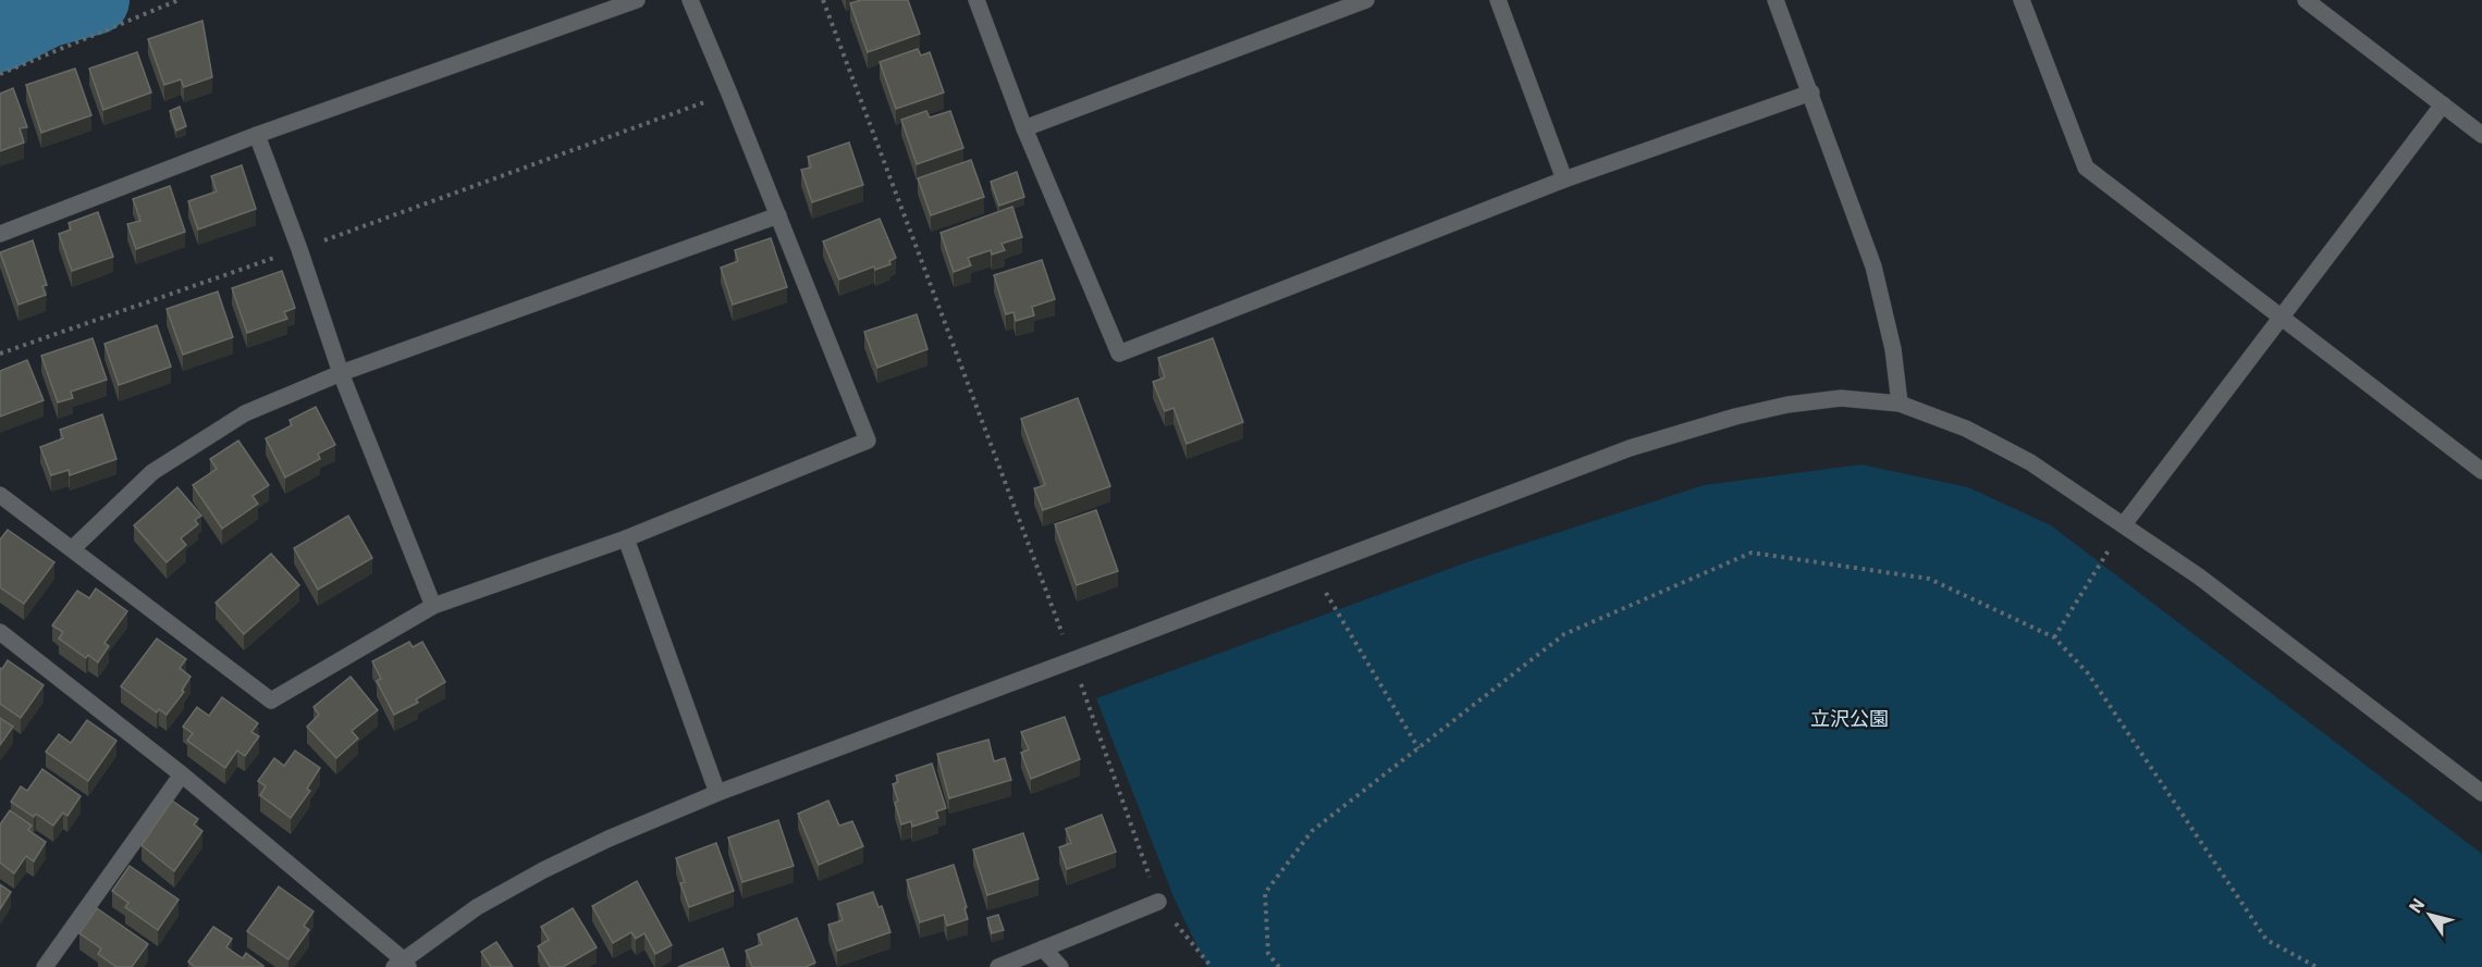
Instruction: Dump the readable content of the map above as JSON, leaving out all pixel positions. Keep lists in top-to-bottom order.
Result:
{
  "parks": ["立沢公園"],
  "north": "top left"
}
